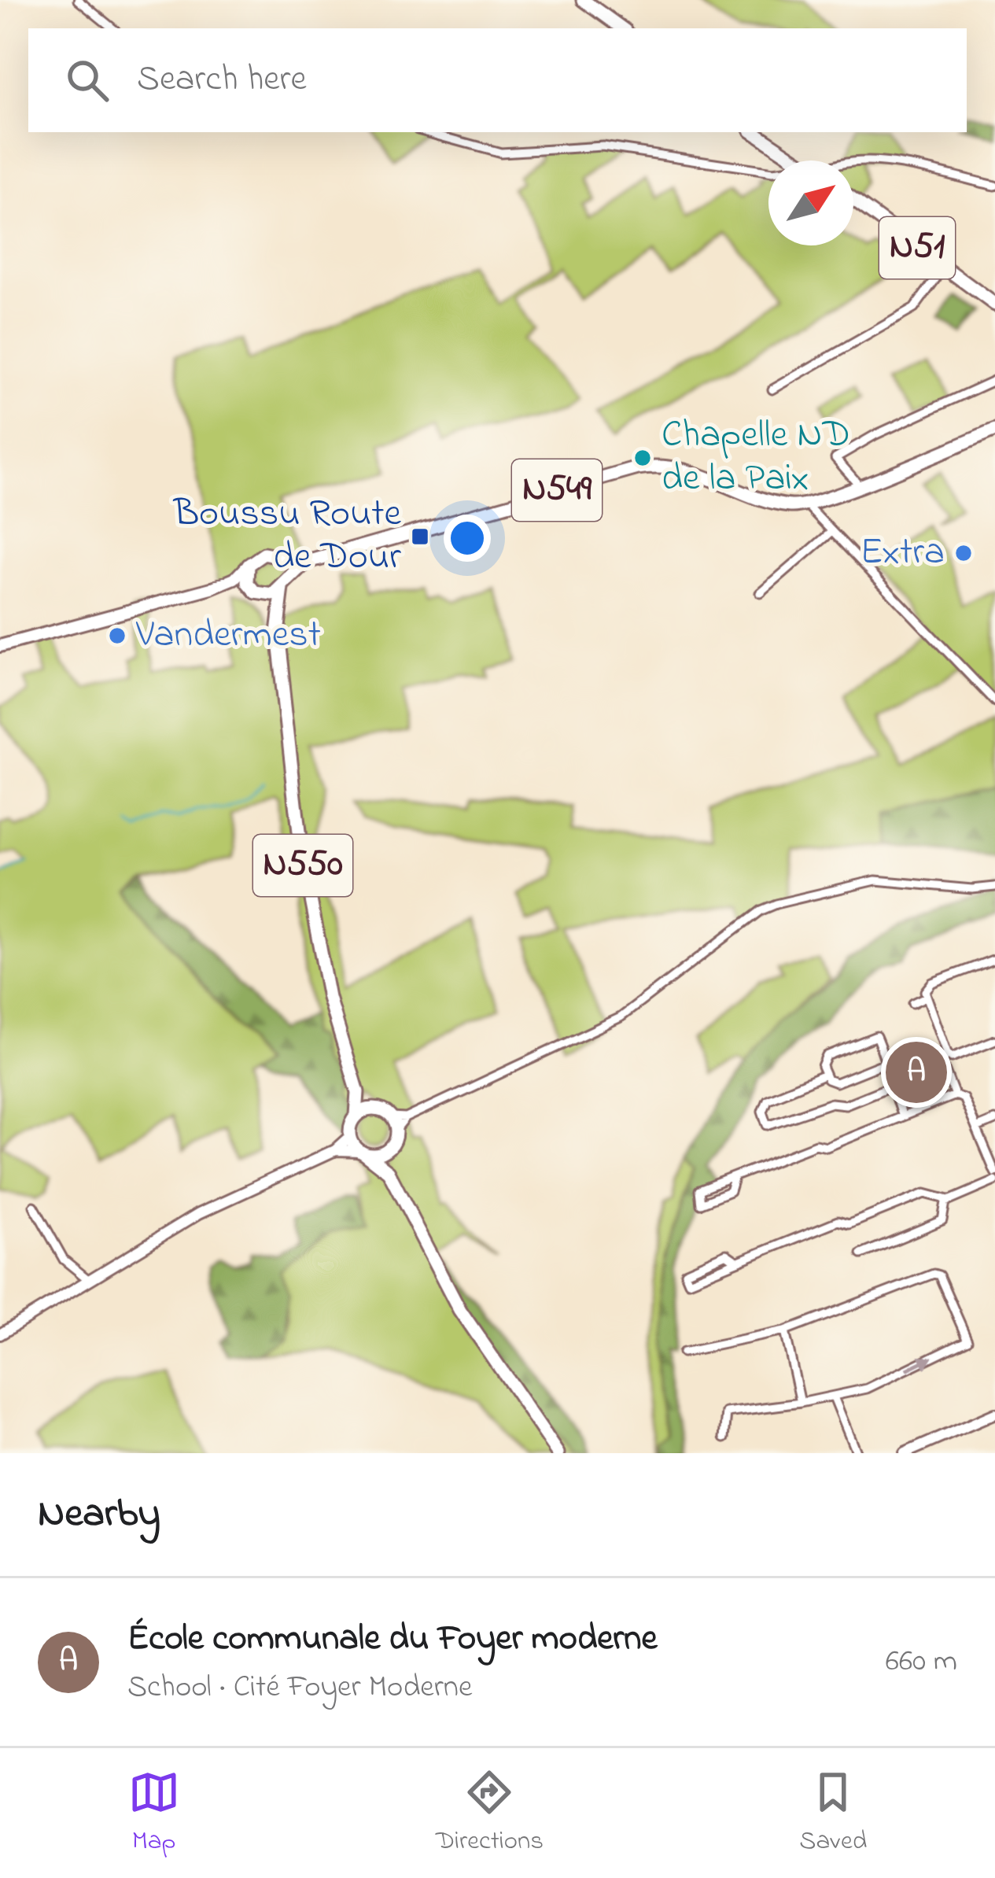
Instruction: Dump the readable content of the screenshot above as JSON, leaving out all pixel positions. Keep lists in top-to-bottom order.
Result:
{
  "streets": {
    "main road": ["N51", "N549", "N550"]
  },
  "crossings": [
    ["N549", "N550"]
  ],
  "places": {
    "other": ["Chapelle ND de la Paix", "Extra", "Vandermest"],
    "transit": ["Boussu Route de Dour"]
  },
  "north": "top right",
  "page": {
    "search": "Search here",
    "pins": "A",
    "heading": "Nearby",
    "list": [
      {
        "mark": "A",
        "name": "École communale du Foyer moderne",
        "note": "School · Cité Foyer Moderne",
        "value": "660 m"
      }
    ],
    "nav": ["Map", "Directions", "Saved"]
  }
}
